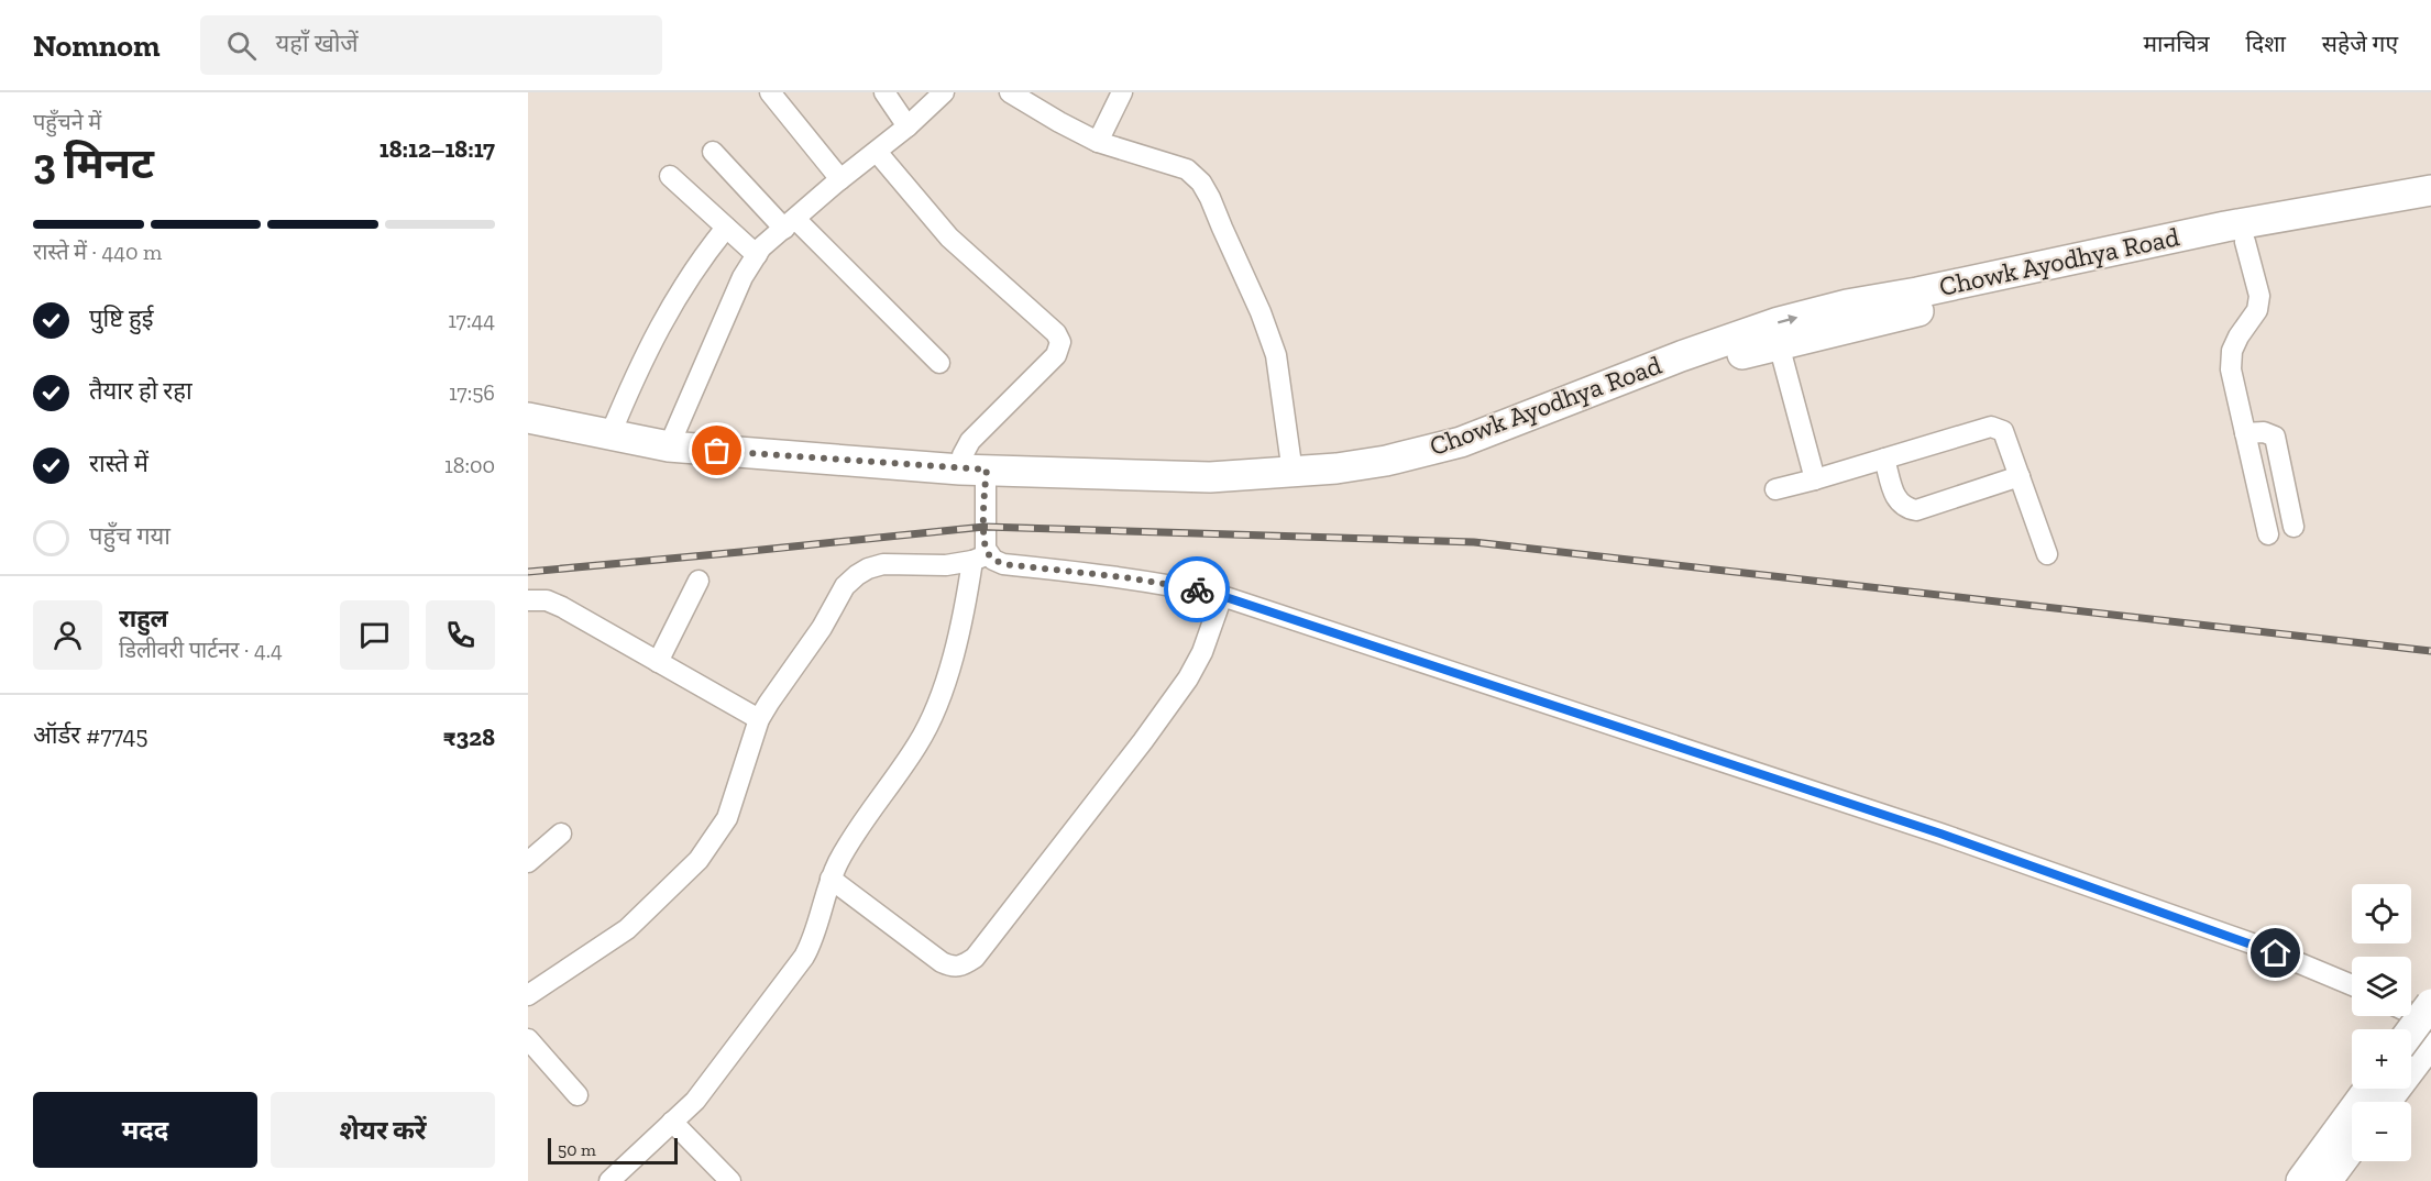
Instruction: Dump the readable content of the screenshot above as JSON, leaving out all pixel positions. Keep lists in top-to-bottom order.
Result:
{
  "streets": {
    "main road": ["Chowk Ayodhya Road"]
  },
  "scale_bar": "50 m",
  "page": {
    "header": "Nomnom",
    "search": "यहाँ खोजें",
    "nav": ["मानचित्र", "दिशा", "सहेजे गए"],
    "heading": ["3 मिनट", "पहुँचने में", "18:12–18:17"],
    "panel": [
      "राहुल",
      "डिलीवरी पार्टनर · 4.4",
      "ऑर्डर #7745",
      "₹328"
    ],
    "bar": "रास्ते में · 440 m",
    "list": [
      ["पुष्टि हुई", "17:44"],
      ["तैयार हो रहा", "17:56"],
      ["रास्ते में", "18:00"],
      "पहुँच गया"
    ],
    "map_buttons": ["+", "−"],
    "buttons": ["मदद", "शेयर करें"],
    "scale": "50 m"
  }
}
